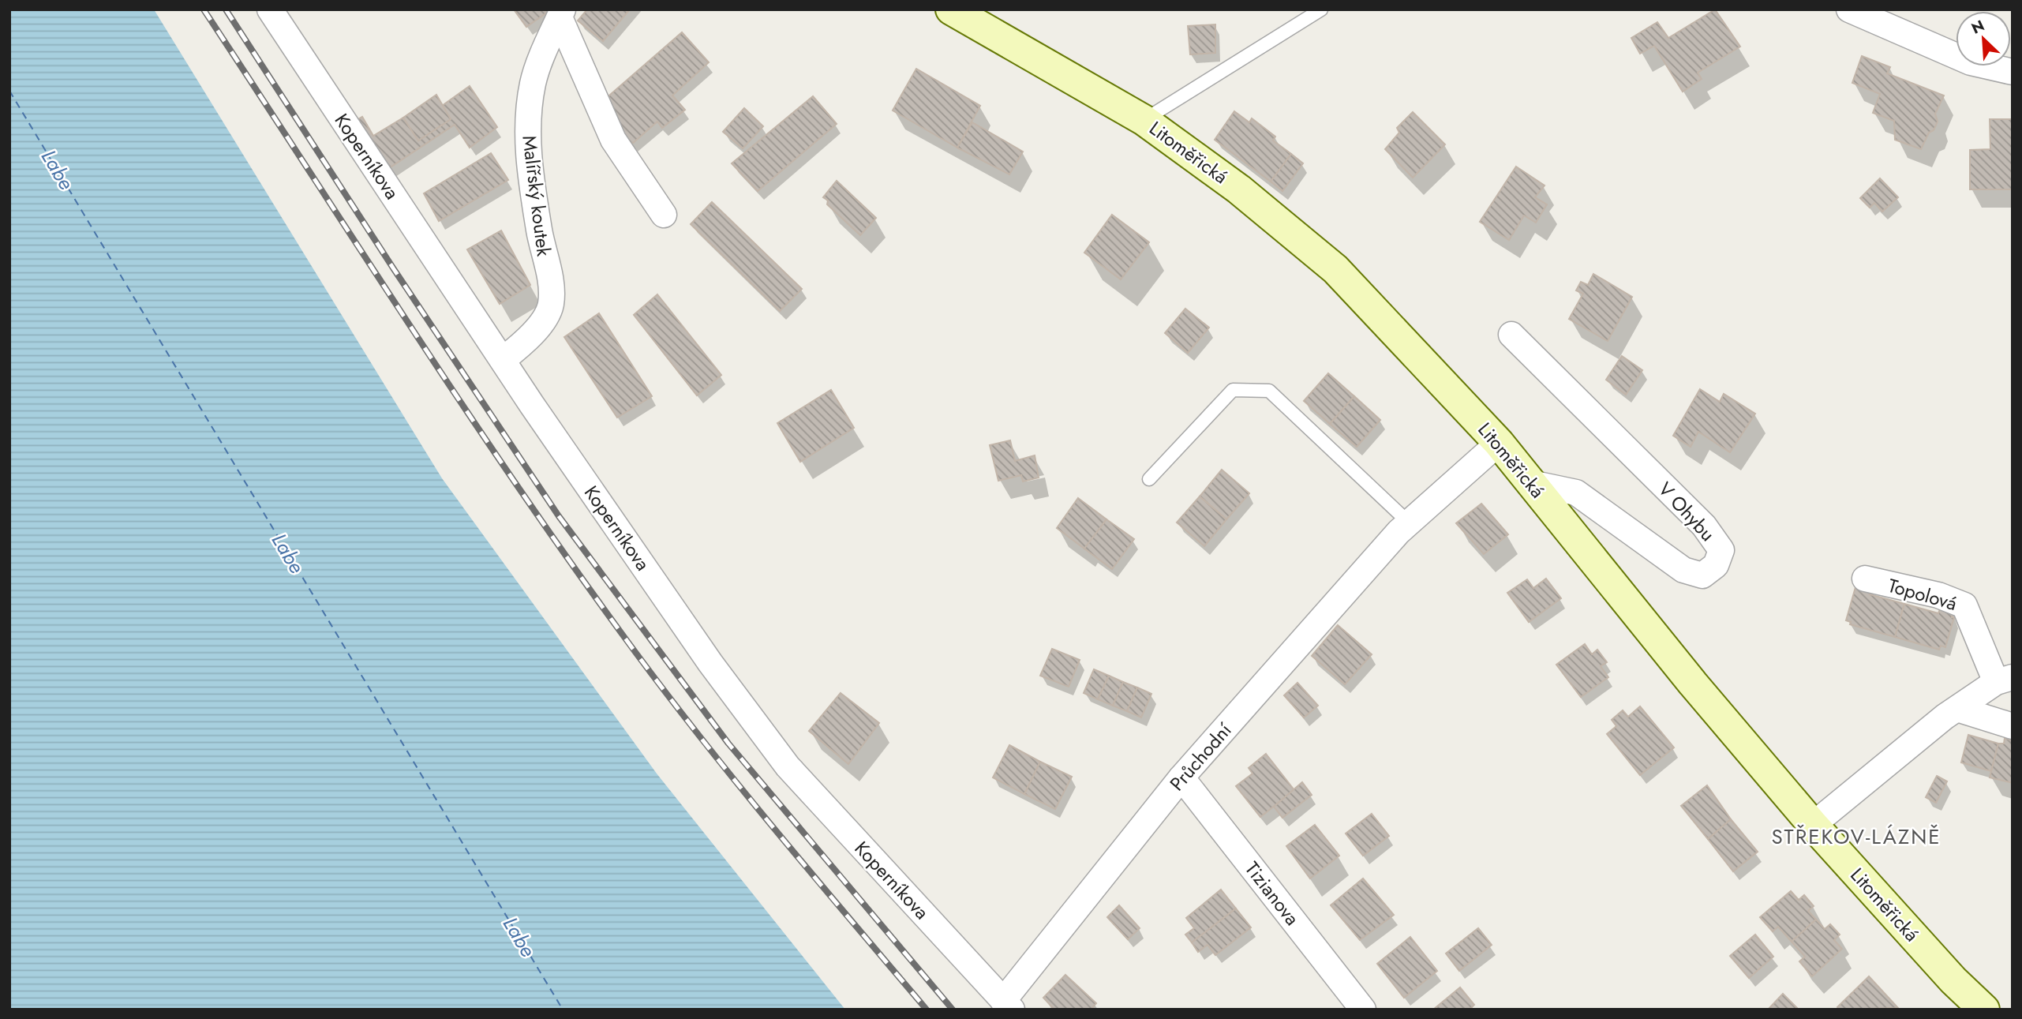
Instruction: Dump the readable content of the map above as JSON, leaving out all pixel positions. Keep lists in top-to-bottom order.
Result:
{
  "streets": {
    "main road": ["Litoměřická"],
    "street": [
      "Koperníkova",
      "Malířský koutek",
      "V Ohybu",
      "Topolová",
      "Průchodní",
      "Tizianova"
    ]
  },
  "crossings": [
    ["Litoměřická", "V Ohybu"],
    ["Litoměřická", "Topolová"],
    ["Litoměřická", "Průchodní"],
    ["Koperníkova", "Malířský koutek"],
    ["Koperníkova", "Průchodní"],
    ["Průchodní", "Tizianova"]
  ],
  "districts": ["STŘEKOV-LÁZNĚ"],
  "water": ["Labe"],
  "north": "top left"
}
